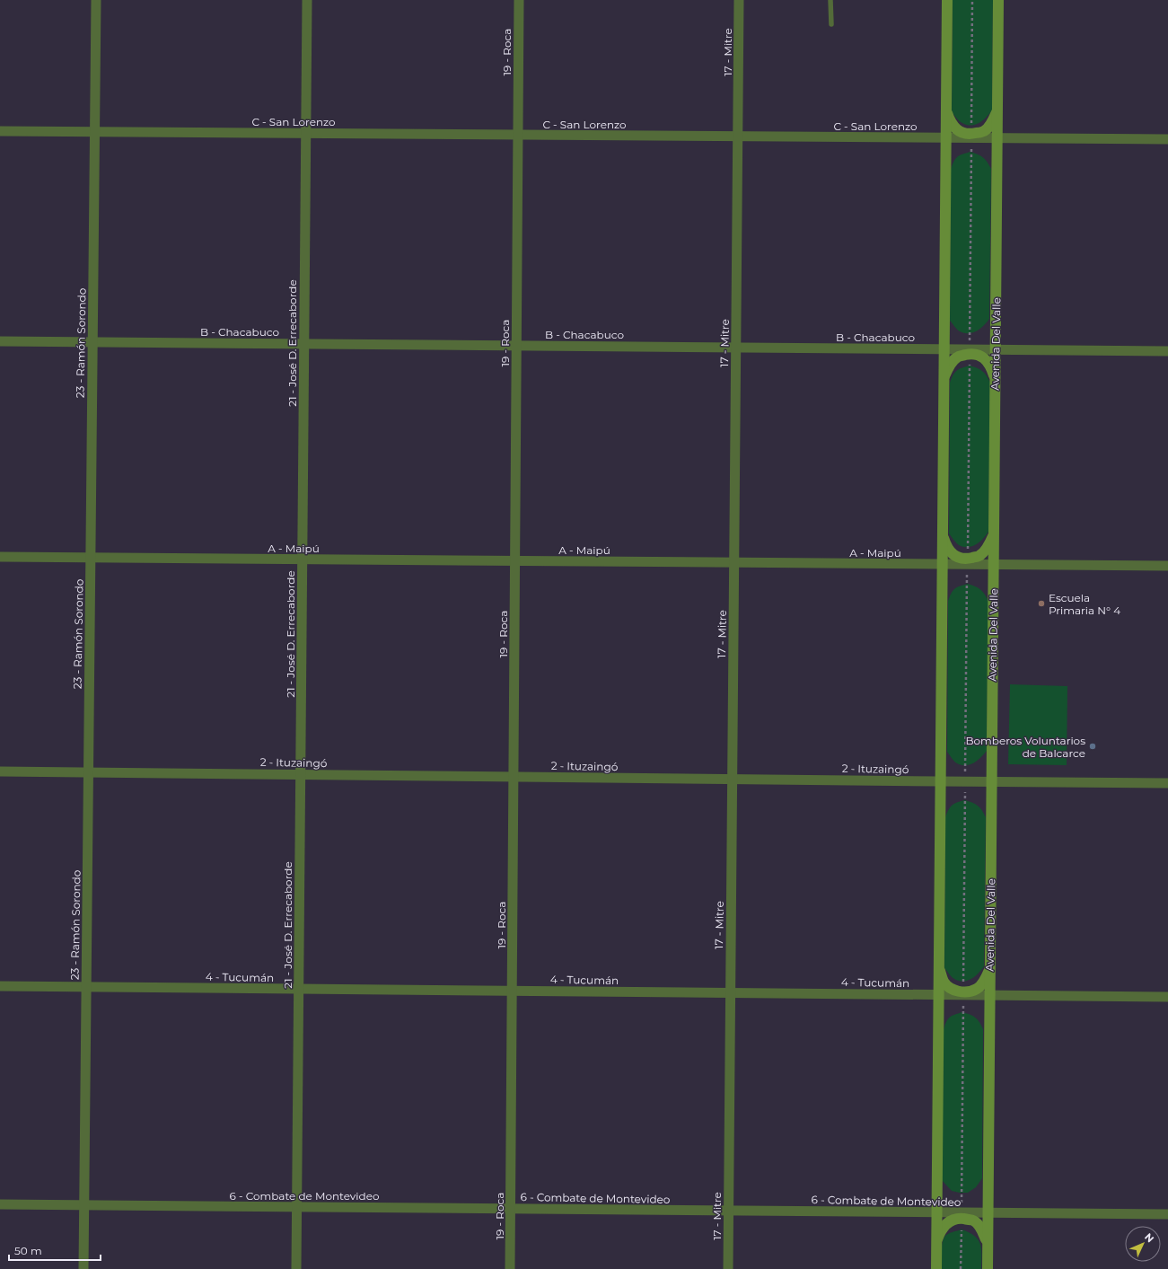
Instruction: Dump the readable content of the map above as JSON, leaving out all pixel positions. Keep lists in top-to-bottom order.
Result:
{
  "streets": {
    "street": [
      "19 - Roca",
      "17 - Mitre",
      "C - San Lorenzo",
      "B - Chacabuco",
      "23 - Ramón Sorondo",
      "21 - José D. Errecaborde",
      "Avenida Del Valle",
      "A - Maipú",
      "2 - Ituzaingó",
      "4 - Tucumán",
      "6 - Combate de Montevideo"
    ]
  },
  "crossings": [
    ["19 - Roca", "C - San Lorenzo"],
    ["19 - Roca", "B - Chacabuco"],
    ["19 - Roca", "A - Maipú"],
    ["19 - Roca", "2 - Ituzaingó"],
    ["19 - Roca", "4 - Tucumán"],
    ["19 - Roca", "6 - Combate de Montevideo"],
    ["17 - Mitre", "C - San Lorenzo"],
    ["17 - Mitre", "B - Chacabuco"],
    ["17 - Mitre", "A - Maipú"],
    ["17 - Mitre", "2 - Ituzaingó"],
    ["17 - Mitre", "4 - Tucumán"],
    ["17 - Mitre", "6 - Combate de Montevideo"],
    ["C - San Lorenzo", "23 - Ramón Sorondo"],
    ["C - San Lorenzo", "21 - José D. Errecaborde"],
    ["C - San Lorenzo", "Avenida Del Valle"],
    ["B - Chacabuco", "23 - Ramón Sorondo"],
    ["B - Chacabuco", "21 - José D. Errecaborde"],
    ["B - Chacabuco", "Avenida Del Valle"],
    ["23 - Ramón Sorondo", "A - Maipú"],
    ["23 - Ramón Sorondo", "2 - Ituzaingó"],
    ["23 - Ramón Sorondo", "4 - Tucumán"],
    ["23 - Ramón Sorondo", "6 - Combate de Montevideo"],
    ["21 - José D. Errecaborde", "A - Maipú"],
    ["21 - José D. Errecaborde", "2 - Ituzaingó"],
    ["21 - José D. Errecaborde", "4 - Tucumán"],
    ["21 - José D. Errecaborde", "6 - Combate de Montevideo"],
    ["Avenida Del Valle", "A - Maipú"],
    ["Avenida Del Valle", "2 - Ituzaingó"],
    ["Avenida Del Valle", "4 - Tucumán"],
    ["Avenida Del Valle", "6 - Combate de Montevideo"]
  ],
  "places": ["Escuela Primaria N° 4", "Bomberos Voluntarios de Balcarce"],
  "scale_bar": "50 m",
  "north": "top right"
}
